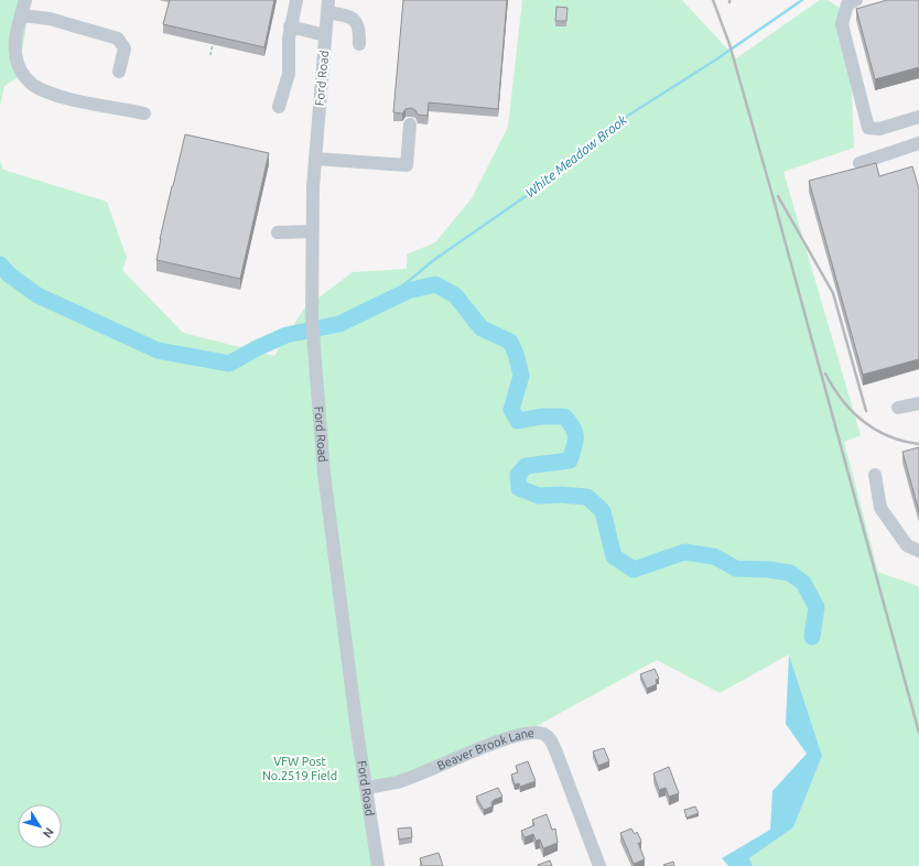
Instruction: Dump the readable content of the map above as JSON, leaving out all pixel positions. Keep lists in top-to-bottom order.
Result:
{
  "streets": {
    "street": ["Ford Road", "Beaver Brook Lane"]
  },
  "crossings": [
    ["Ford Road", "Beaver Brook Lane"]
  ],
  "water": ["White Meadow Brook"],
  "parks": ["VFW Post No.2519 Field"],
  "north": "bottom right"
}
